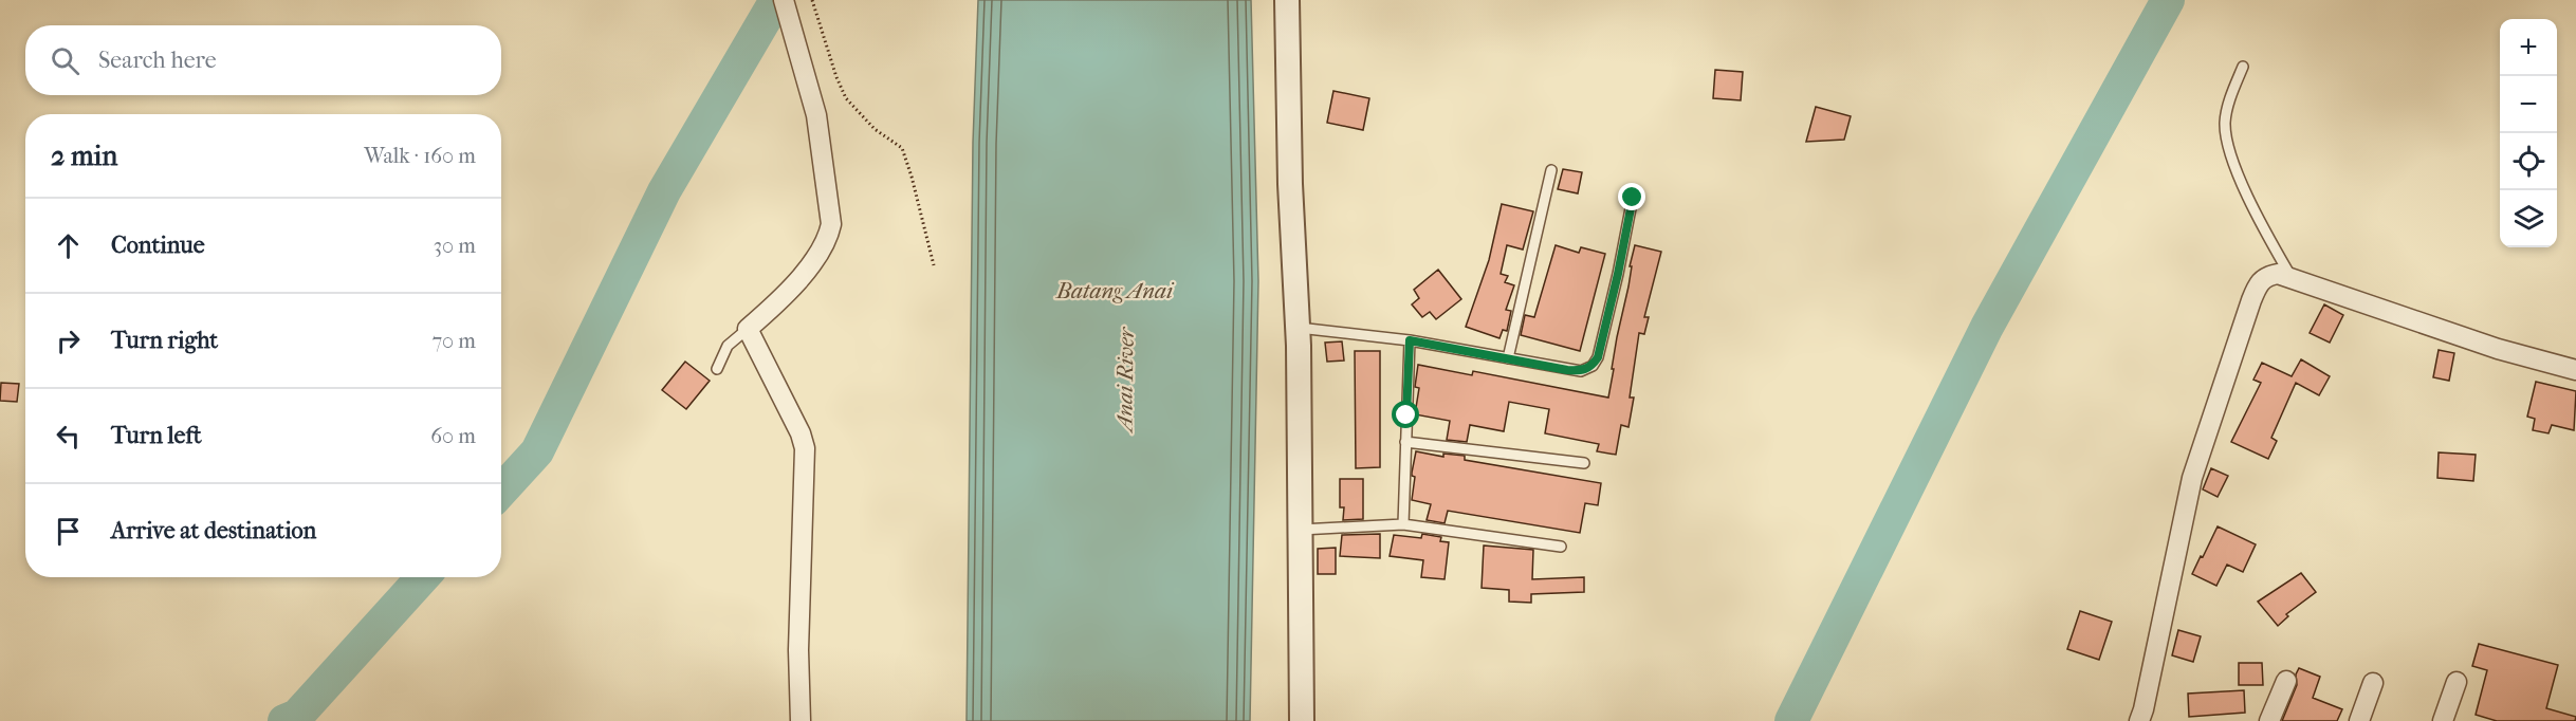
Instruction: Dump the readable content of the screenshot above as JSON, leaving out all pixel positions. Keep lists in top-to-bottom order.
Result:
{
  "water": ["Batang Anai", "Anai River"],
  "page": {
    "map_buttons": ["+", "−"],
    "search": "Search here",
    "heading": ["2 min", "Walk · 160 m"],
    "list": [
      ["Continue", "30 m"],
      ["Turn right", "70 m"],
      ["Turn left", "60 m"],
      "Arrive at destination"
    ]
  }
}
